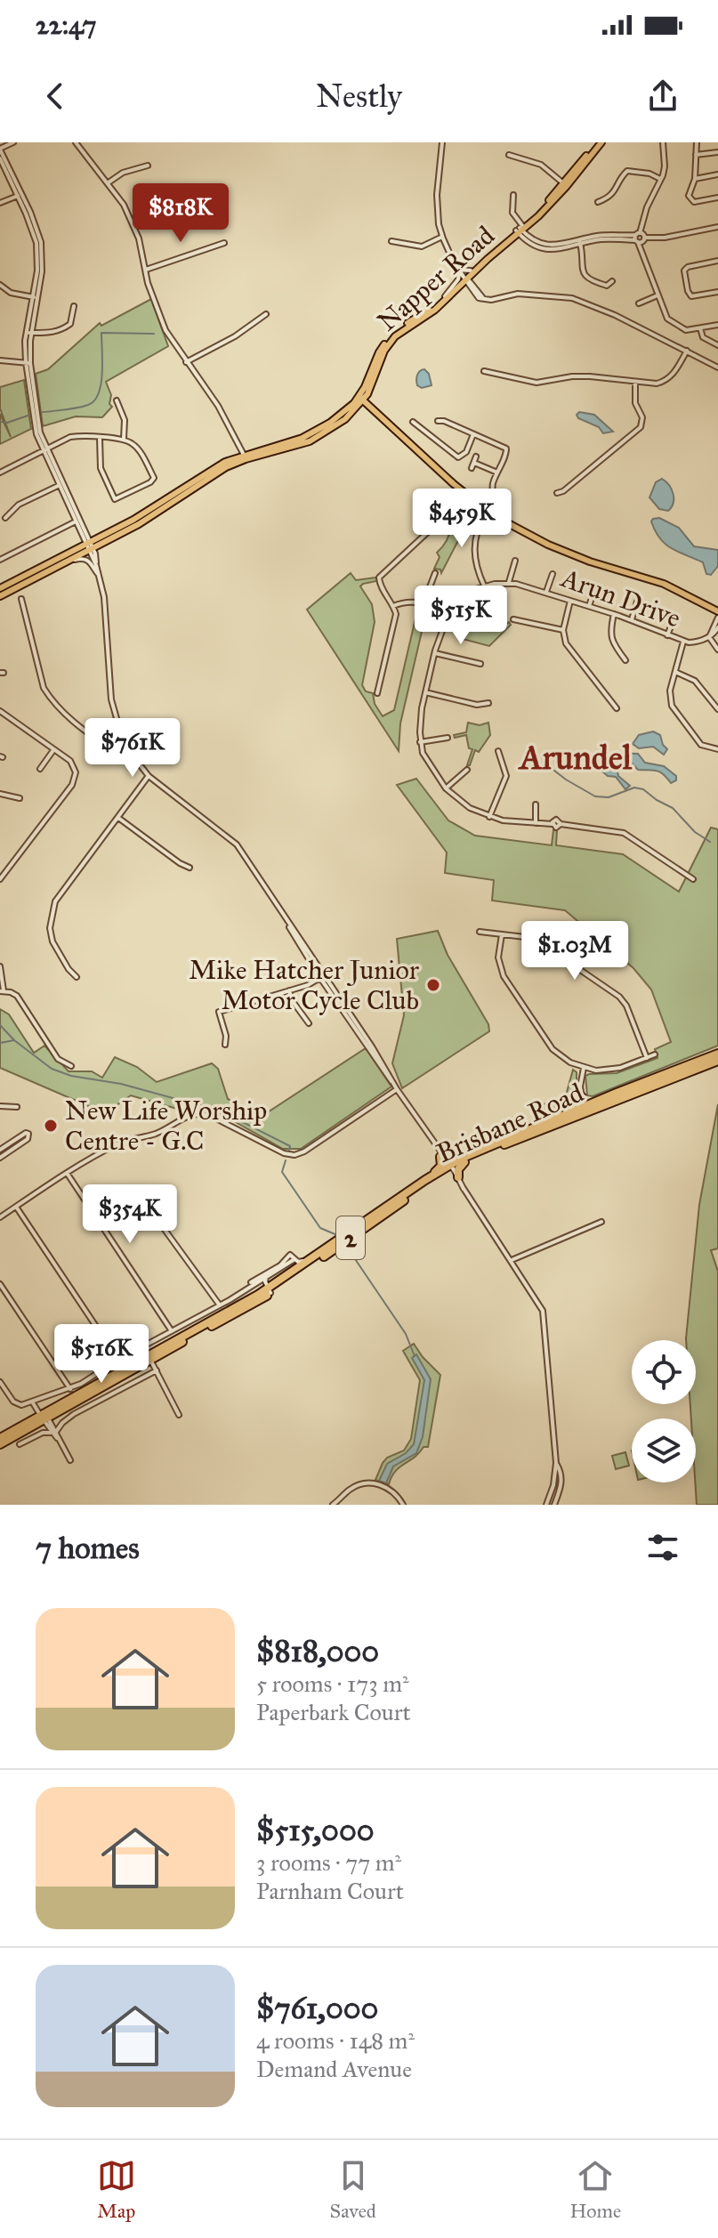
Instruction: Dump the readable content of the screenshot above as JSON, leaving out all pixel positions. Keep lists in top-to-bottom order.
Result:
{
  "streets": {
    "highway": ["Brisbane Road", "2"],
    "main road": ["Napper Road"],
    "street": ["Arun Drive"]
  },
  "districts": ["Arundel"],
  "places": ["Mike Hatcher Junior Motor Cycle Club", "New Life Worship Centre - G.C"],
  "page": {
    "status": "22:47",
    "header": "Nestly",
    "price": [
      "$818K",
      "$459K",
      "$515K",
      "$761K",
      "$1.03M",
      "$354K",
      "$516K"
    ],
    "heading": "7 homes",
    "list": [
      {
        "name": "$818,000",
        "note": "5 rooms · 173 m² · Paperbark Court"
      },
      {
        "name": "$515,000",
        "note": "3 rooms · 77 m² · Parnham Court"
      },
      {
        "name": "$761,000",
        "note": "4 rooms · 148 m² · Demand Avenue"
      }
    ],
    "tabs": ["Map", "Saved", "Home"]
  }
}
